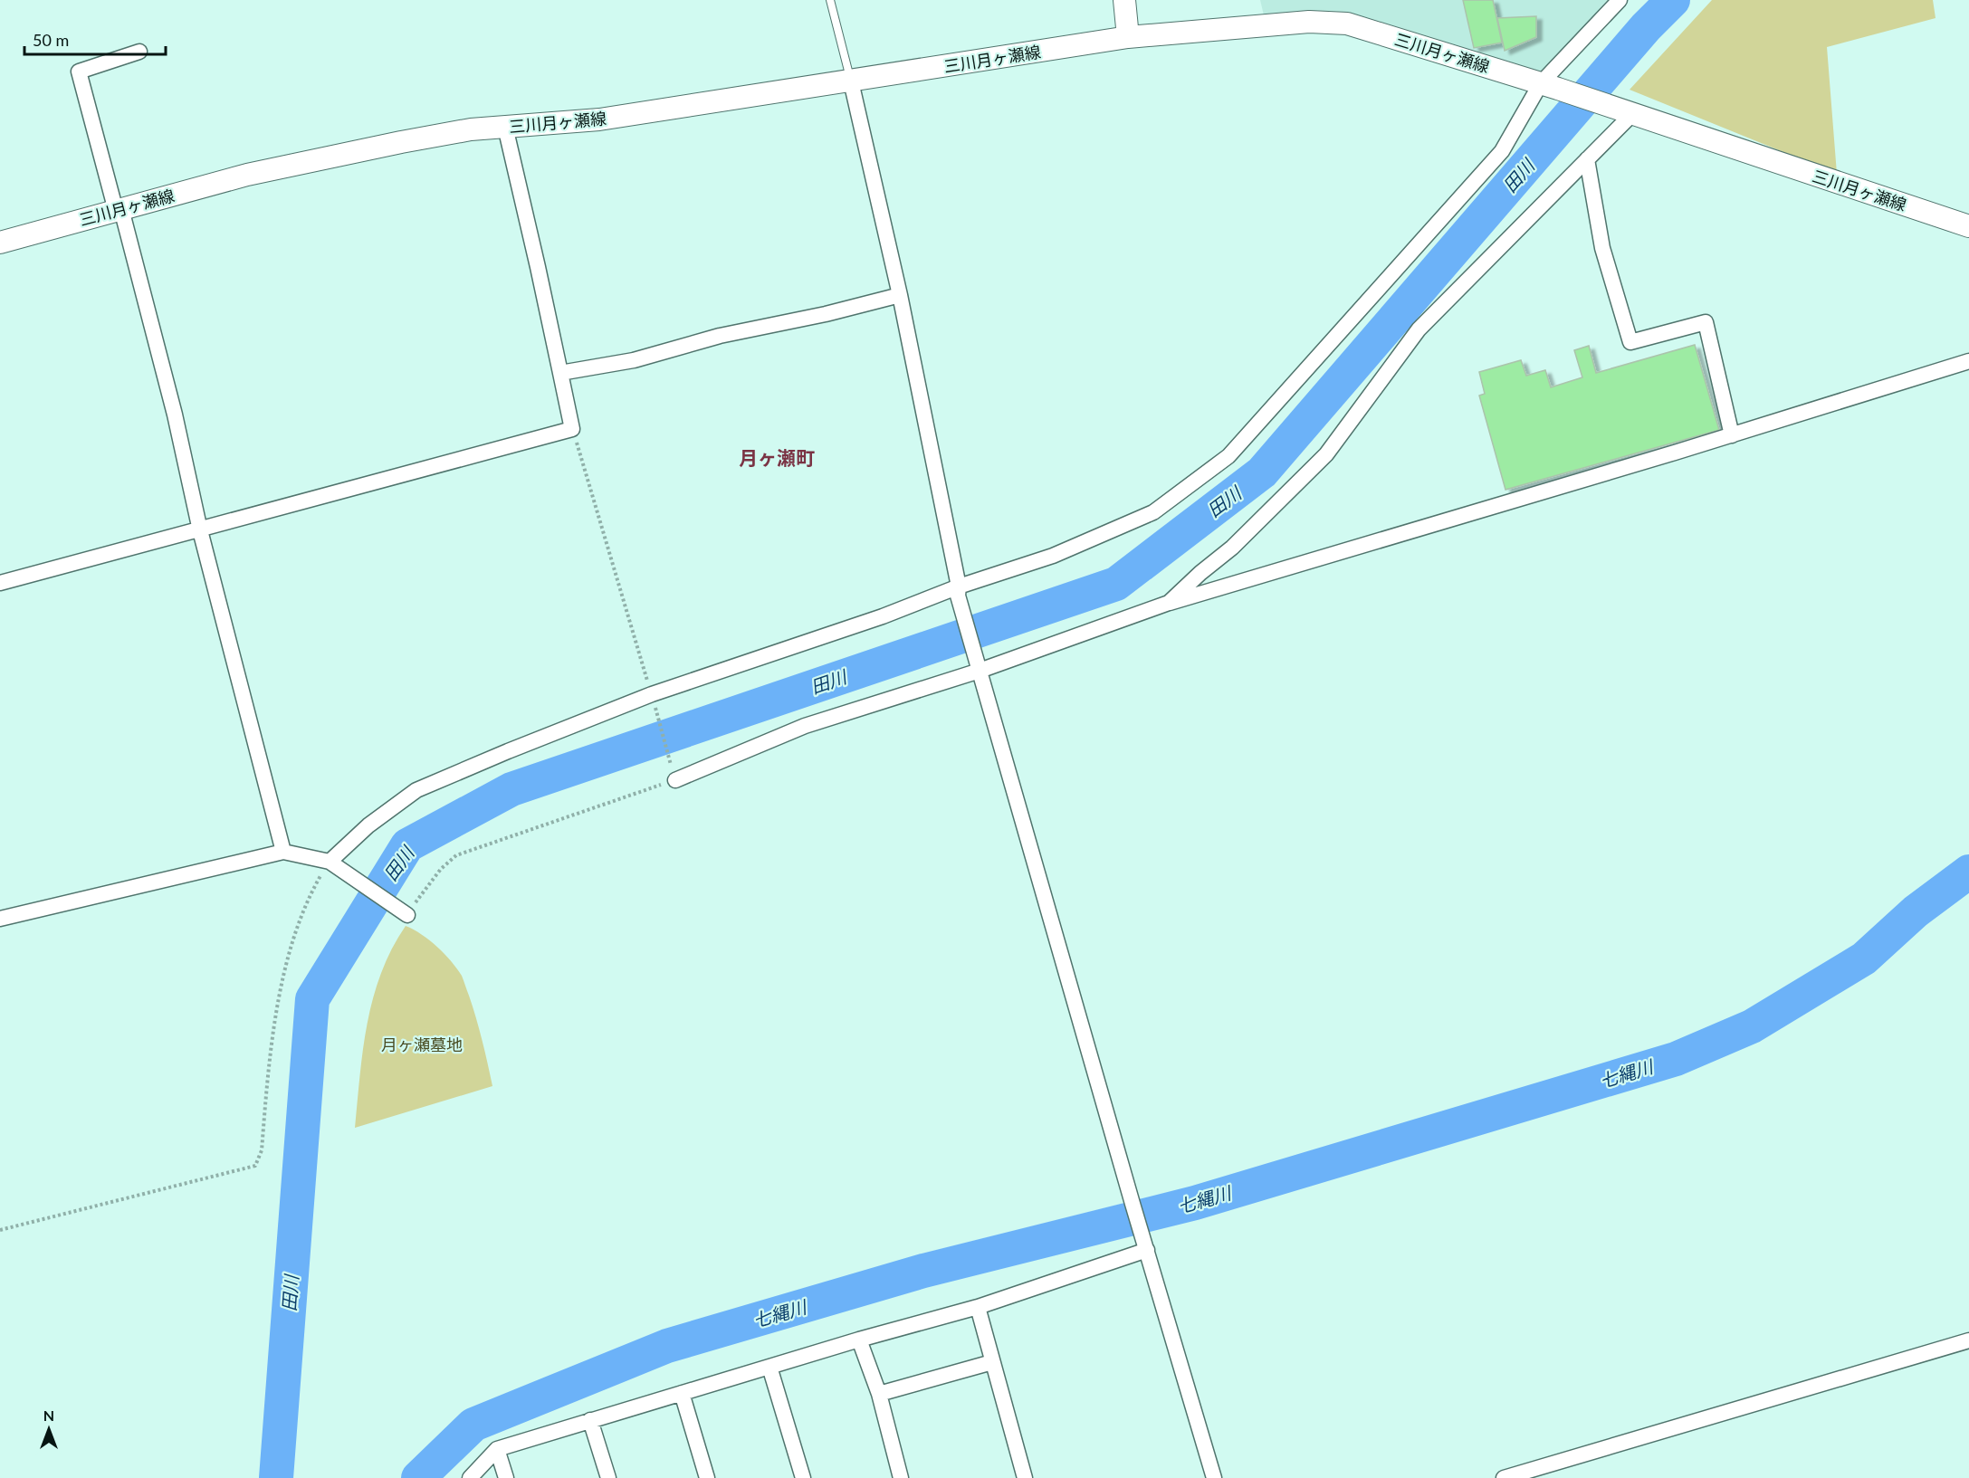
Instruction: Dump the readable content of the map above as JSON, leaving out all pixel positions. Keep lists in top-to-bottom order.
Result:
{
  "streets": {
    "main road": ["三川月ヶ瀬線"]
  },
  "districts": ["月ヶ瀬町"],
  "water": ["田川", "七縄川"],
  "parks": ["月ヶ瀬墓地"],
  "scale_bar": "50 m",
  "north": "top"
}
